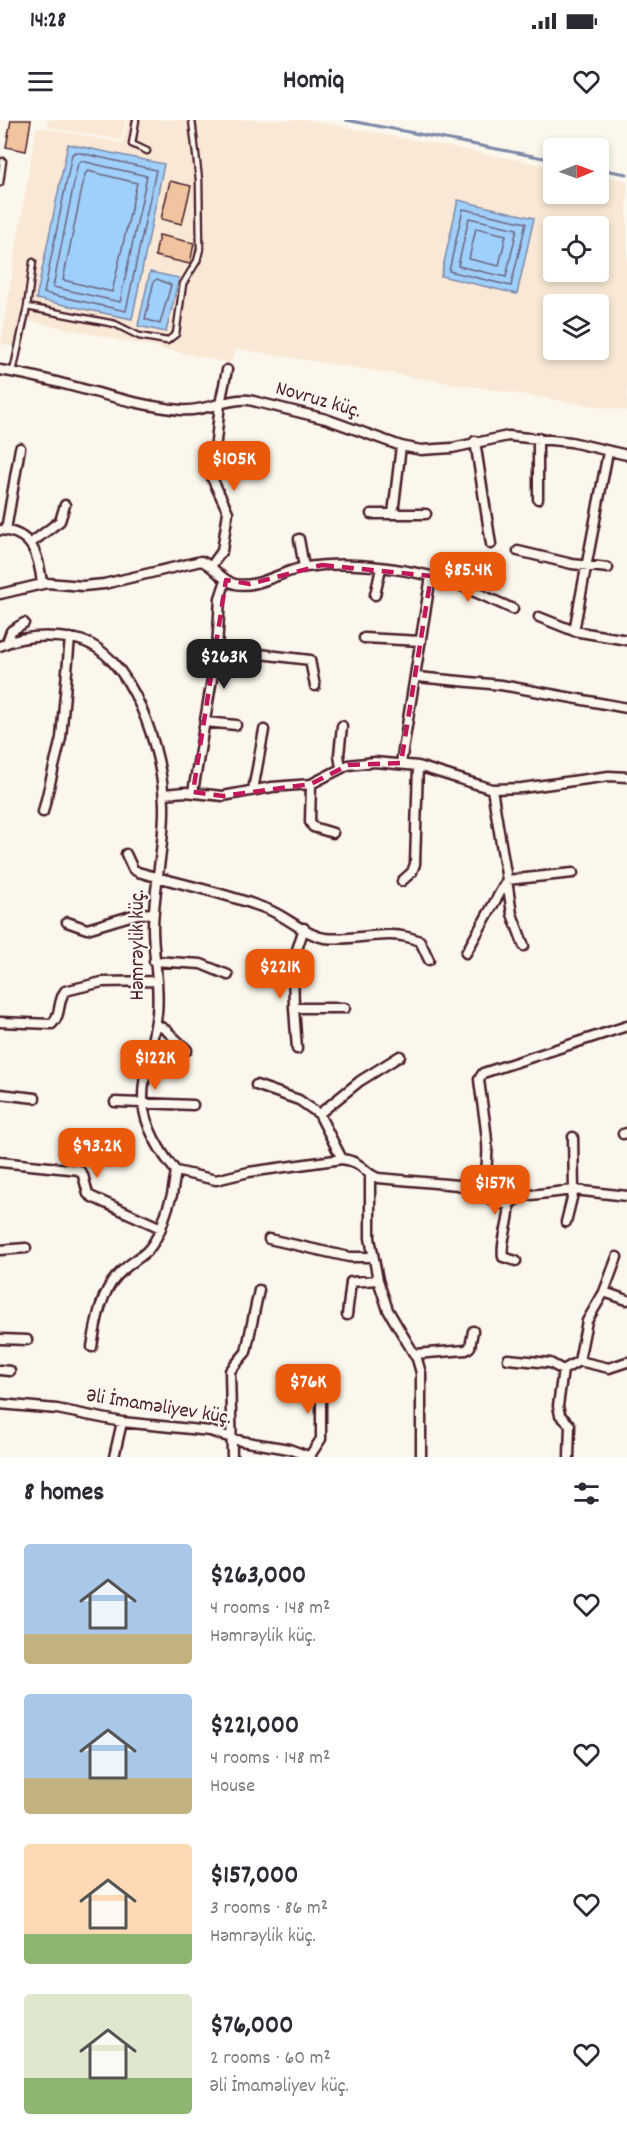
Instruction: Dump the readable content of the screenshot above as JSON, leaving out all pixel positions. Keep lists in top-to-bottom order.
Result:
{
  "streets": {
    "street": ["Novruz küç.", "Həmrəylik küç.", "Əli İmaməliyev küç."]
  },
  "north": "right",
  "page": {
    "status": "14:28",
    "header": "Homiq",
    "price": [
      "$105K",
      "$85.4K",
      "$263K",
      "$221K",
      "$122K",
      "$93.2K",
      "$157K",
      "$76K"
    ],
    "heading": "8 homes",
    "list": [
      {
        "name": "$263,000",
        "note": "4 rooms · 148 m² · Həmrəylik küç."
      },
      {
        "name": "$221,000",
        "note": "4 rooms · 148 m² · House"
      },
      {
        "name": "$157,000",
        "note": "3 rooms · 86 m² · Həmrəylik küç."
      },
      {
        "name": "$76,000",
        "note": "2 rooms · 60 m² · Əli İmaməliyev küç."
      }
    ]
  }
}
